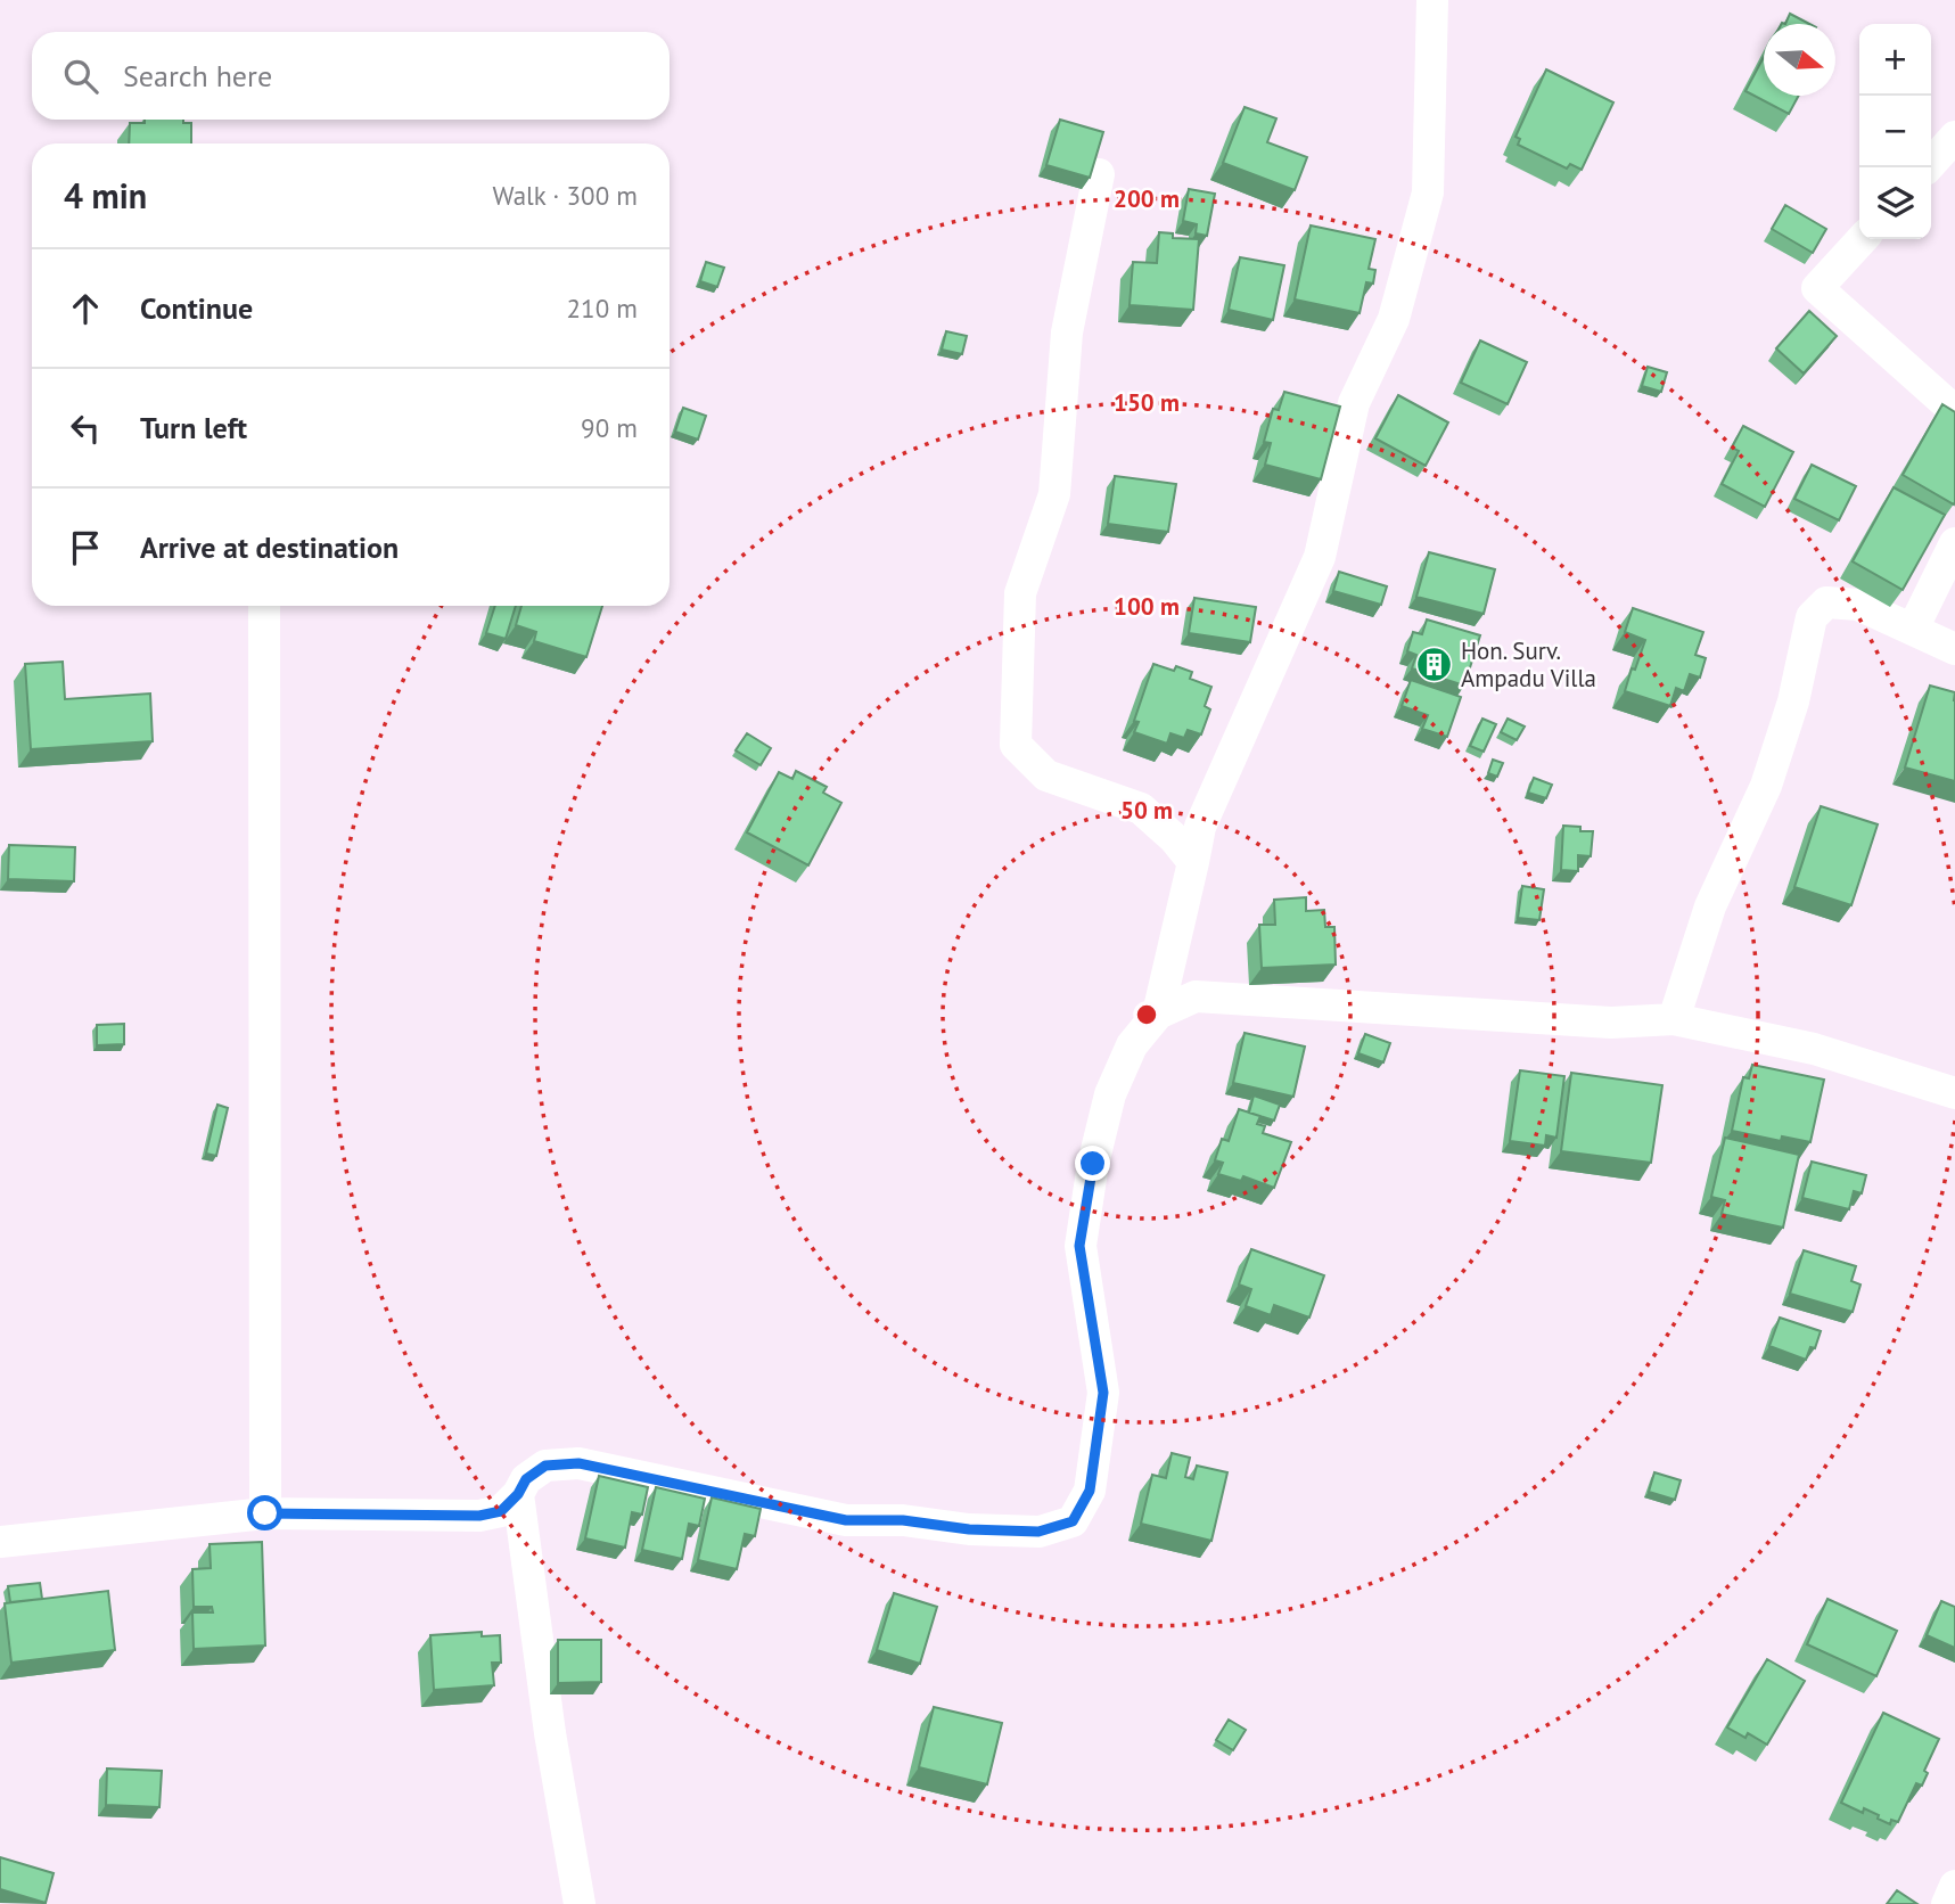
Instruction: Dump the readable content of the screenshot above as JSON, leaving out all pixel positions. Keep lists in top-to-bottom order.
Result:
{
  "places": {
    "building": ["Hon. Surv. Ampadu Villa"]
  },
  "north": "right",
  "page": {
    "map_buttons": ["+", "−"],
    "search": "Search here",
    "heading": ["4 min", "Walk · 300 m"],
    "list": [
      ["Continue", "210 m"],
      ["Turn left", "90 m"],
      "Arrive at destination"
    ]
  },
  "rings": [
    "200 m",
    "150 m",
    "100 m",
    "50 m"
  ]
}
